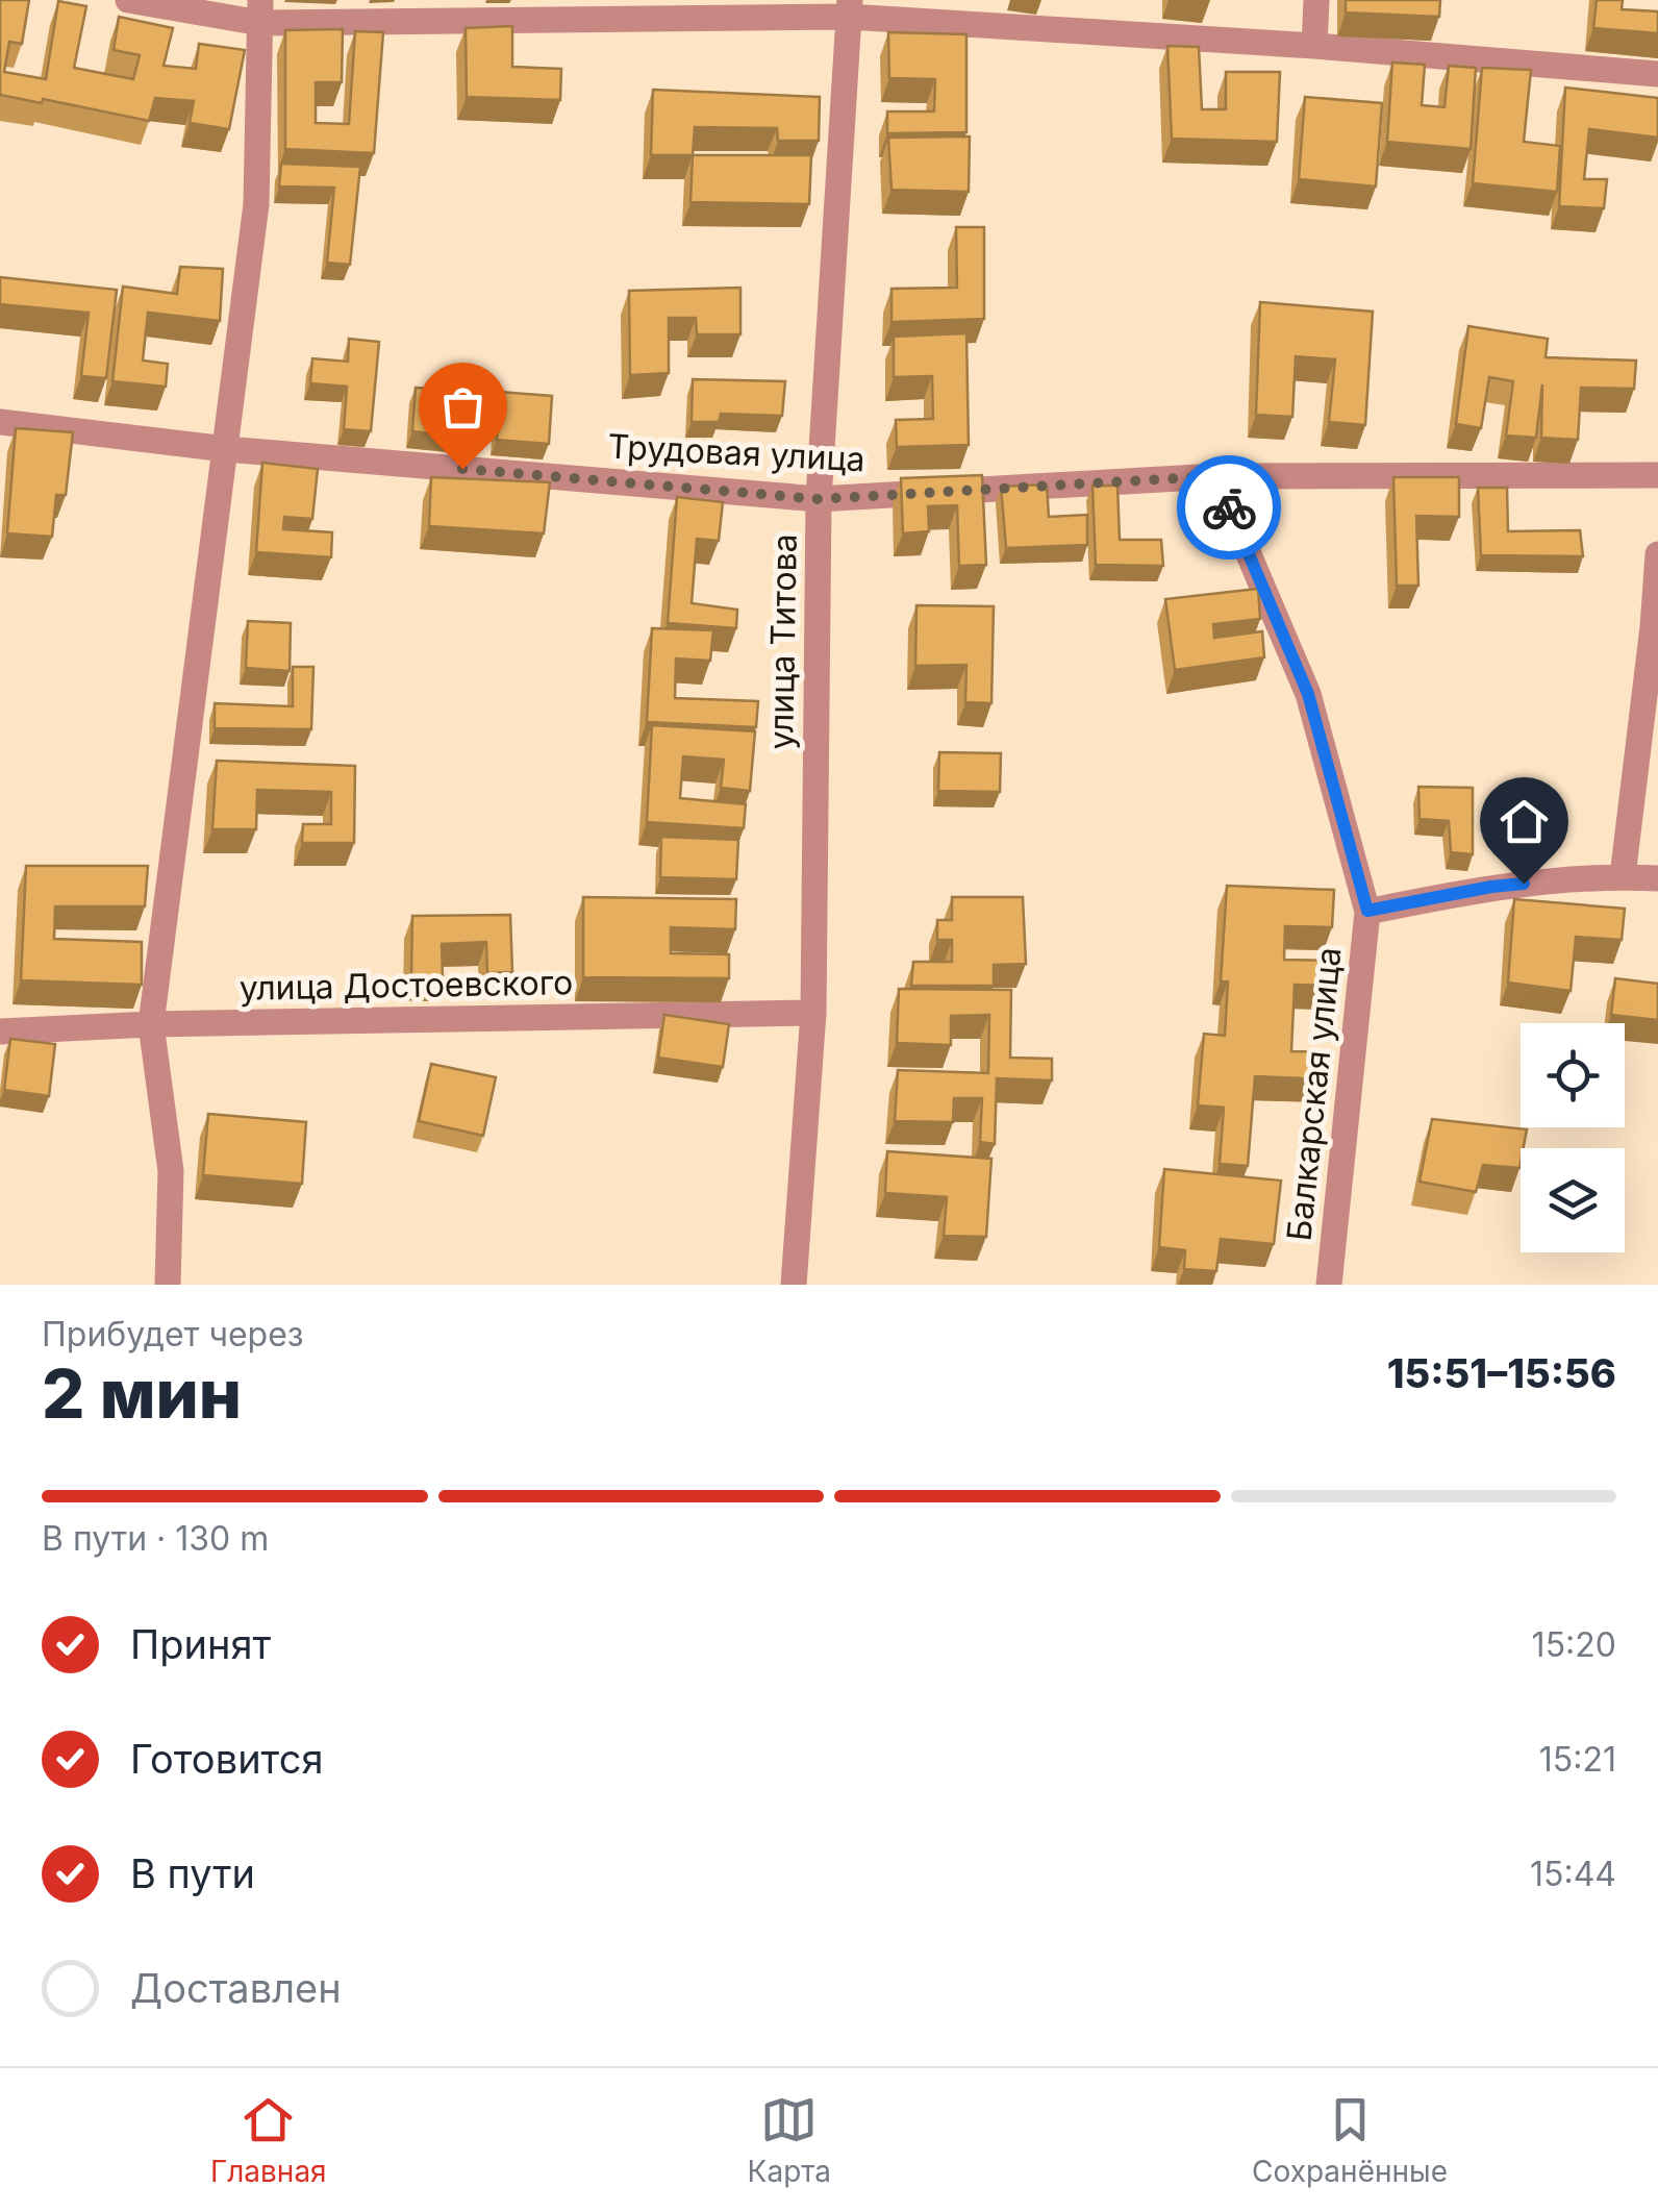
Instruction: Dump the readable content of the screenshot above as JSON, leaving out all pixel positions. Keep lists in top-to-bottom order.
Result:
{
  "streets": {
    "street": [
      "Трудовая улица",
      "улица Титова",
      "улица Достоевского",
      "Балкарская улица"
    ]
  },
  "crossings": [
    ["Трудовая улица", "улица Титова"],
    ["улица Титова", "улица Достоевского"]
  ],
  "page": {
    "heading": ["2 мин", "Прибудет через", "15:51–15:56"],
    "bar": "В пути · 130 m",
    "list": [
      ["Принят", "15:20"],
      ["Готовится", "15:21"],
      ["В пути", "15:44"],
      "Доставлен"
    ],
    "tabs": ["Главная", "Карта", "Сохранённые"]
  }
}
